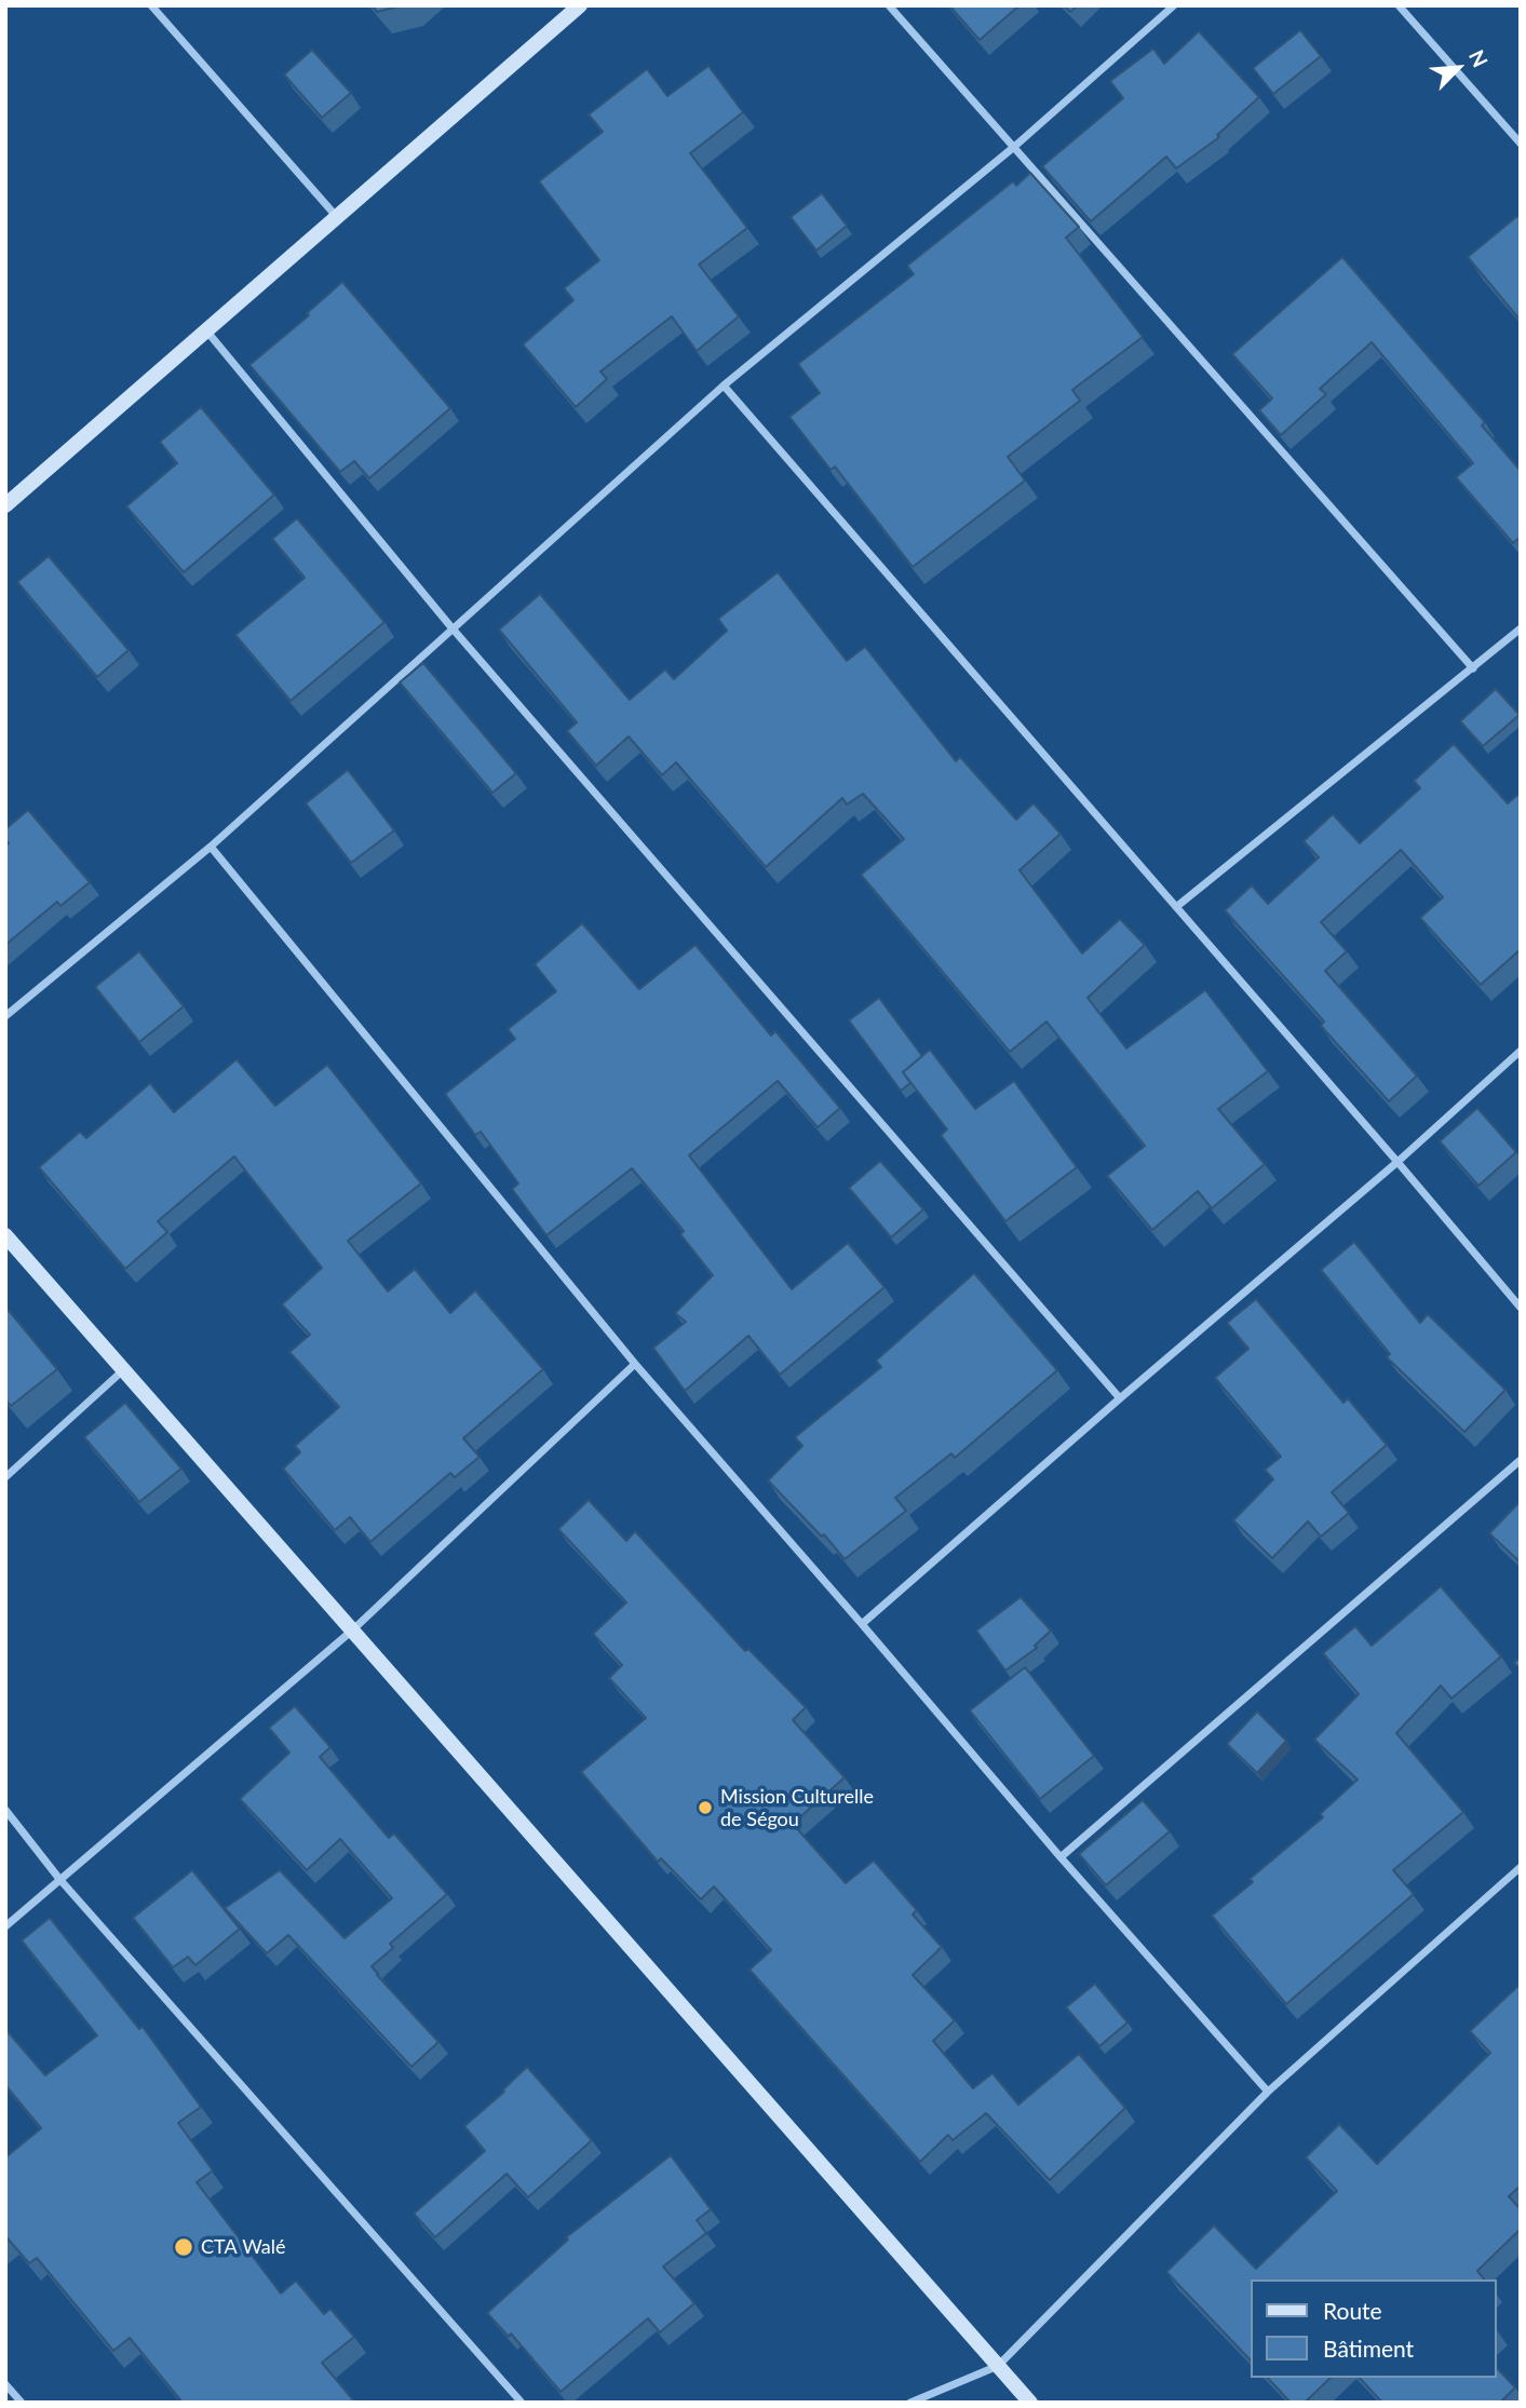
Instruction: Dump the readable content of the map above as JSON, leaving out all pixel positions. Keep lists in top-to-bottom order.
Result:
{
  "places": ["Mission Culturelle de Ségou", "CTA Walé"],
  "legend": ["Route", "Bâtiment"],
  "north": "top right"
}
